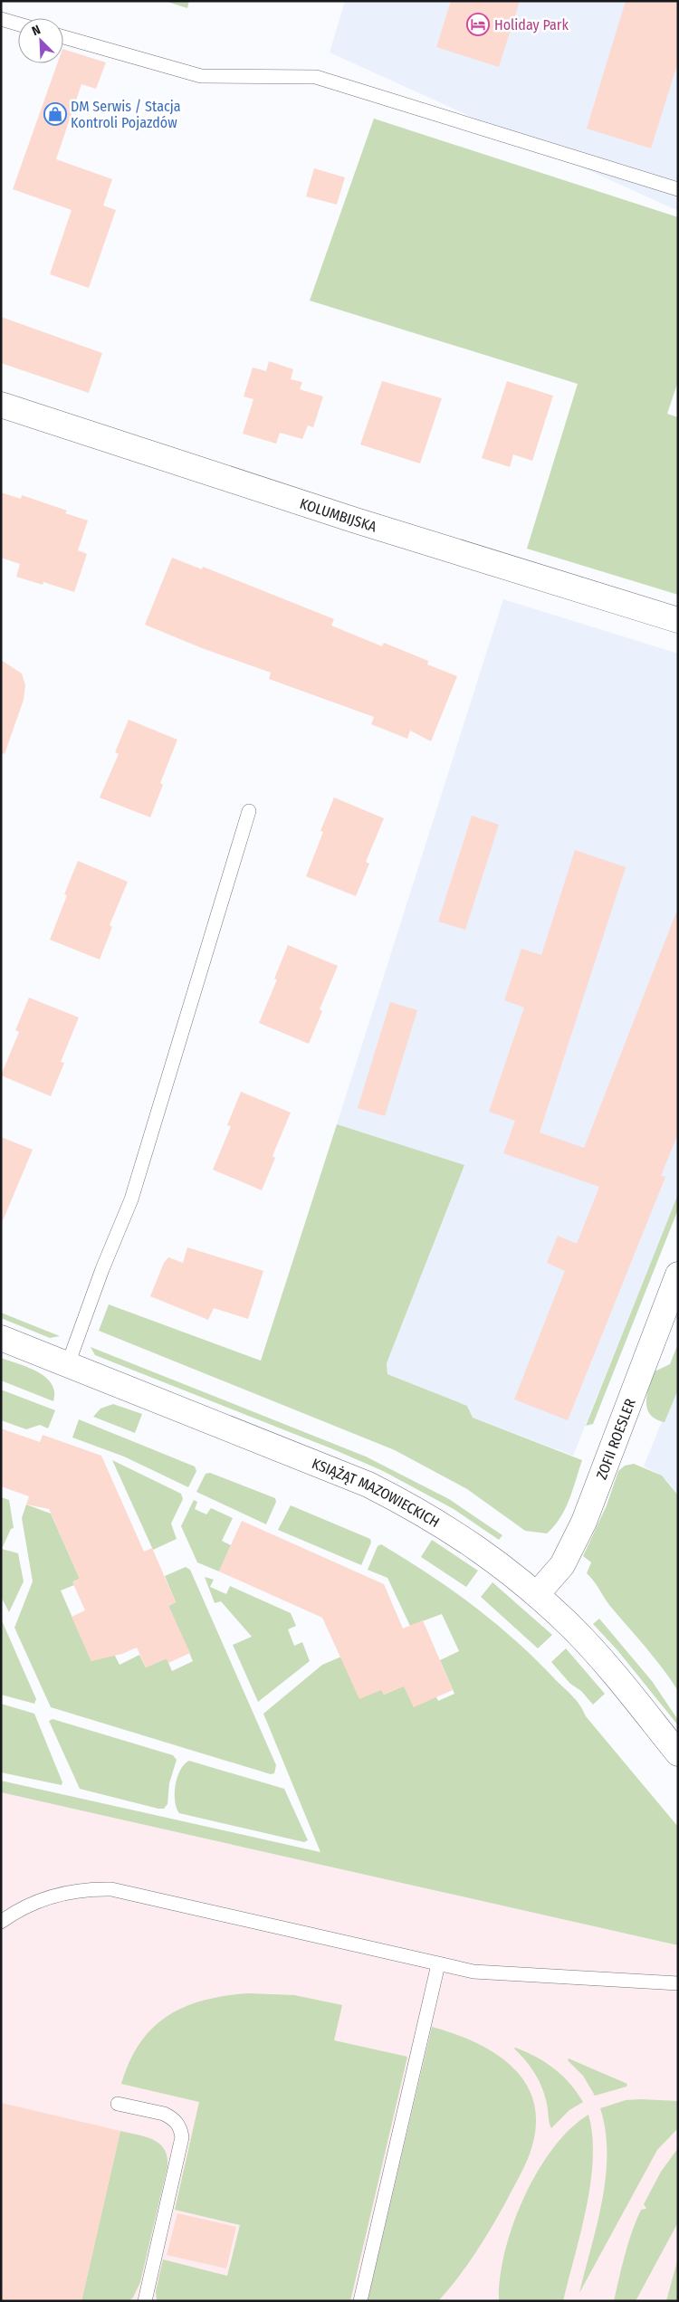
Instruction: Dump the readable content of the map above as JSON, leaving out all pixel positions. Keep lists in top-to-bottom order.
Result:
{
  "streets": {
    "street": ["KOLUMBIJSKA", "ZOFII ROESLER", "KSIĄŻĄT MAZOWIECKICH"]
  },
  "crossings": [
    ["ZOFII ROESLER", "KSIĄŻĄT MAZOWIECKICH"]
  ],
  "places": {
    "hotel": ["Holiday Park"],
    "shop": ["DM Serwis / Stacja Kontroli Pojazdów"]
  },
  "north": "top left"
}
